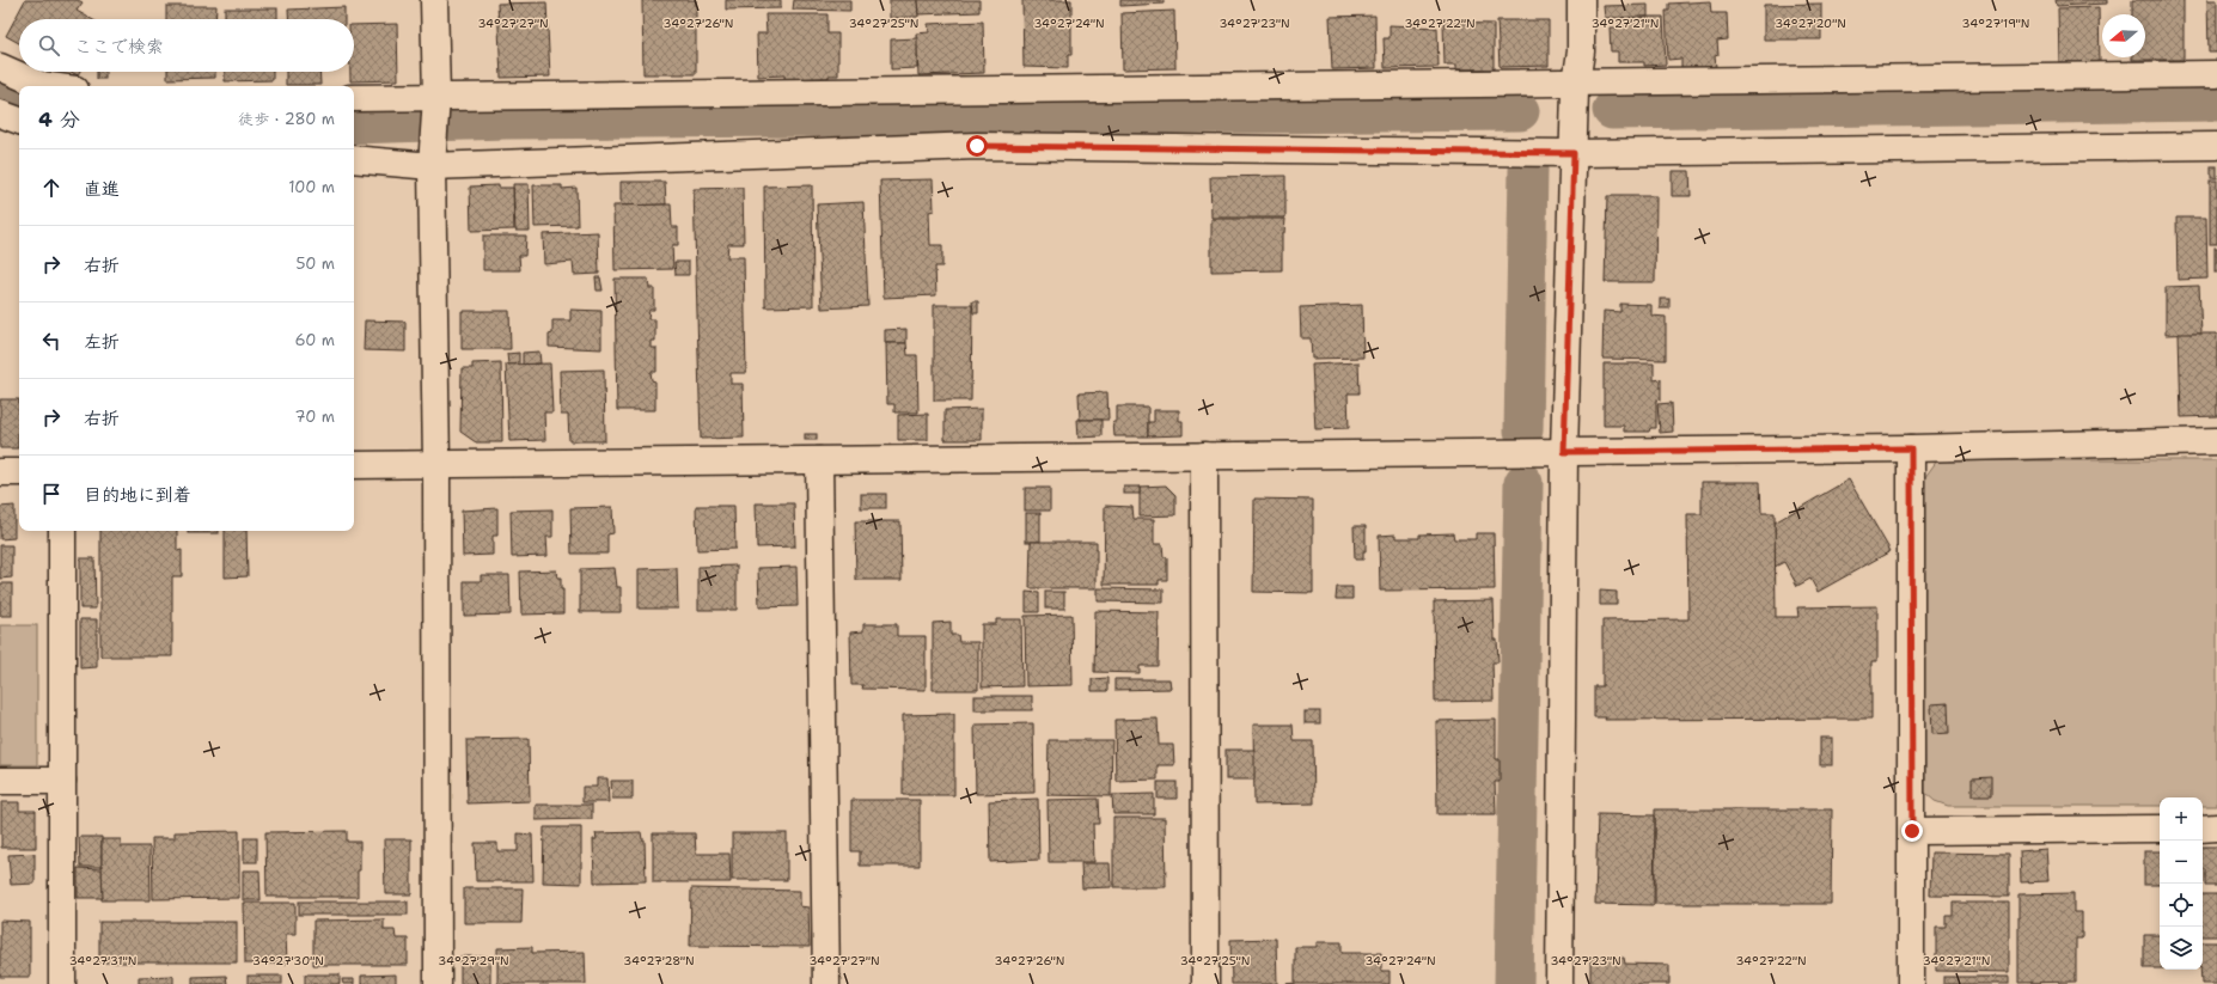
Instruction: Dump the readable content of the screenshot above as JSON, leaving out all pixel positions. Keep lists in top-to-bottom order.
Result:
{
  "north": "left",
  "page": {
    "search": "ここで検索",
    "heading": ["4 分", "徒歩 · 280 m"],
    "list": [
      ["直進", "100 m"],
      ["右折", "50 m"],
      ["左折", "60 m"],
      ["右折", "70 m"],
      "目的地に到着"
    ],
    "map_buttons": ["+", "−"]
  },
  "coordinates": [
    "34°27'19\"N",
    "34°27'27\"N",
    "34°27'26\"N",
    "34°27'25\"N",
    "34°27'24\"N",
    "34°27'23\"N",
    "34°27'22\"N",
    "34°27'21\"N",
    "34°27'20\"N",
    "34°27'31\"N",
    "34°27'30\"N",
    "34°27'29\"N",
    "34°27'28\"N"
  ]
}
